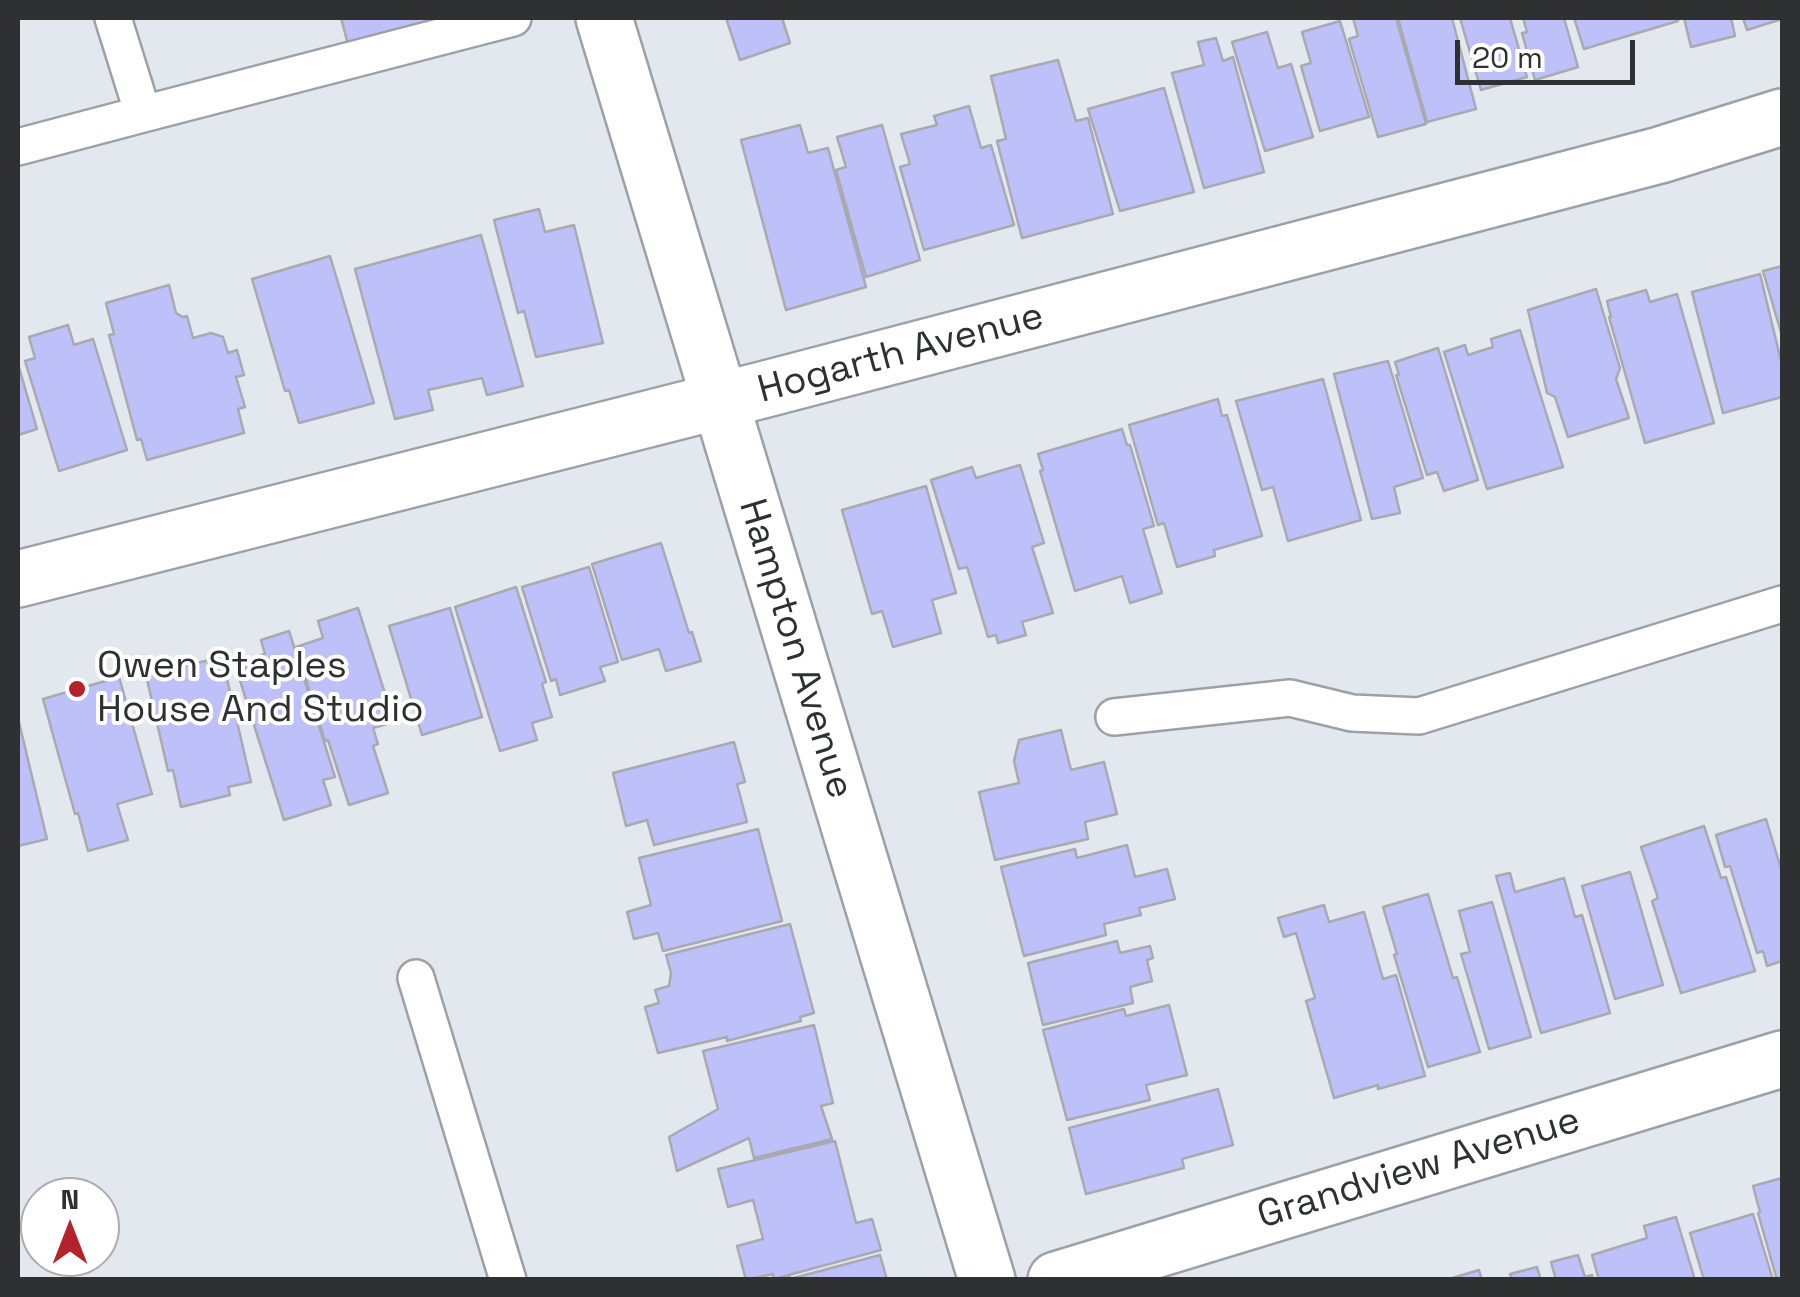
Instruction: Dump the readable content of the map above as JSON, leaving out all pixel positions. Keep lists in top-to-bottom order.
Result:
{
  "streets": {
    "street": ["Hogarth Avenue", "Hampton Avenue", "Grandview Avenue"]
  },
  "crossings": [
    ["Hogarth Avenue", "Hampton Avenue"]
  ],
  "places": ["Owen Staples House And Studio"],
  "scale_bar": "20 m",
  "north": "top"
}
